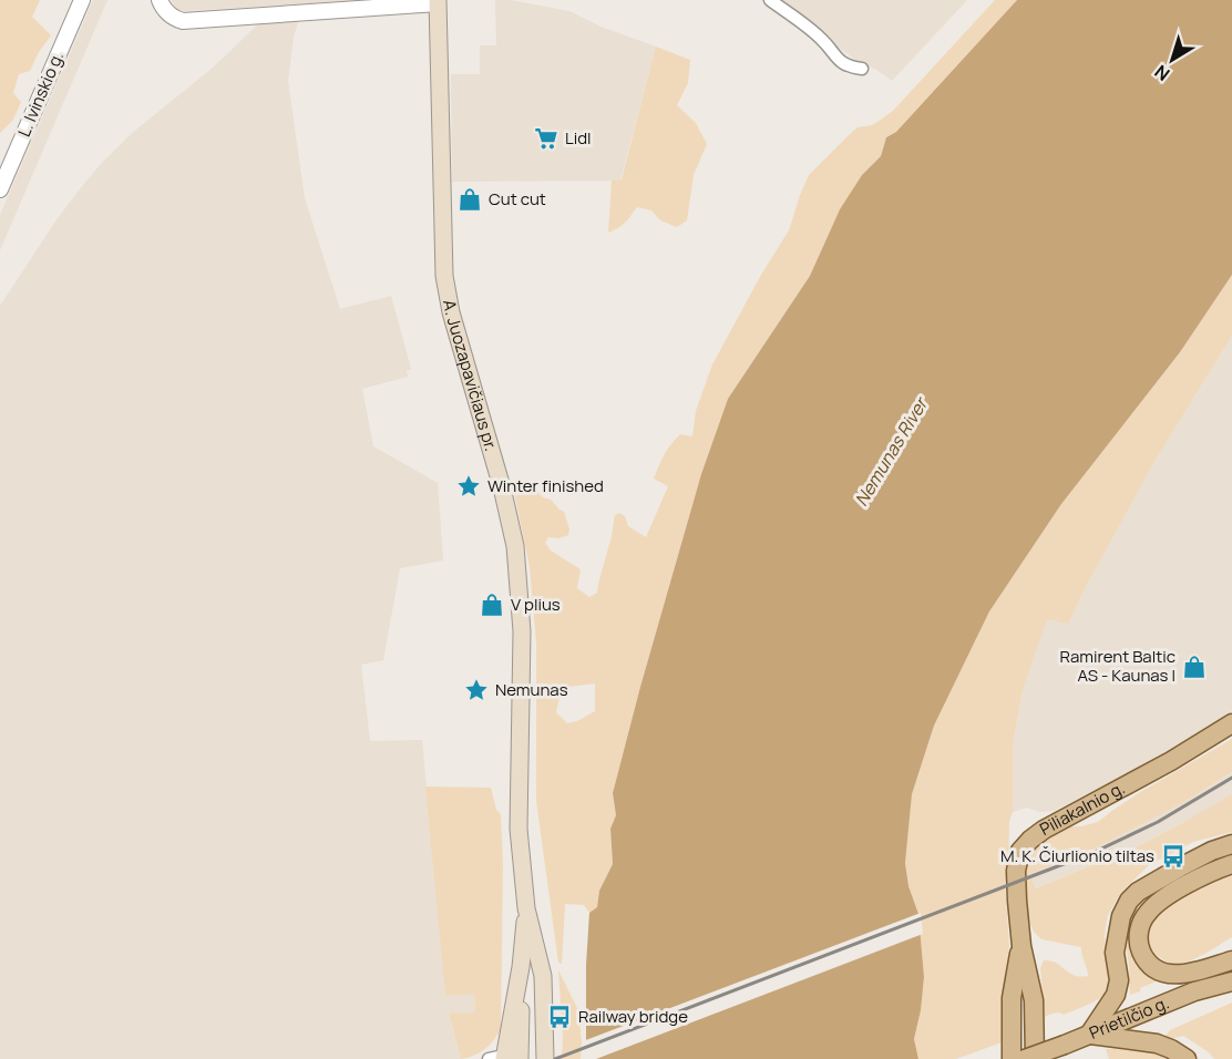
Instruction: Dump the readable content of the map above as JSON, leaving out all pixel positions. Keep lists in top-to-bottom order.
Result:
{
  "streets": {
    "main road": ["A. Juozapavičiaus pr.", "Piliakalnio g.", "Prietilčio g."],
    "street": ["L. Ivinskio g."]
  },
  "water": ["Nemunas River"],
  "places": {
    "supermarket": ["Lidl"],
    "shop": ["Cut cut", "V plius", "Ramirent Baltic AS - Kaunas I"],
    "place": ["Winter finished", "Nemunas"],
    "bus stop": ["M. K. Čiurlionio tiltas", "Railway bridge"]
  },
  "north": "bottom left"
}
